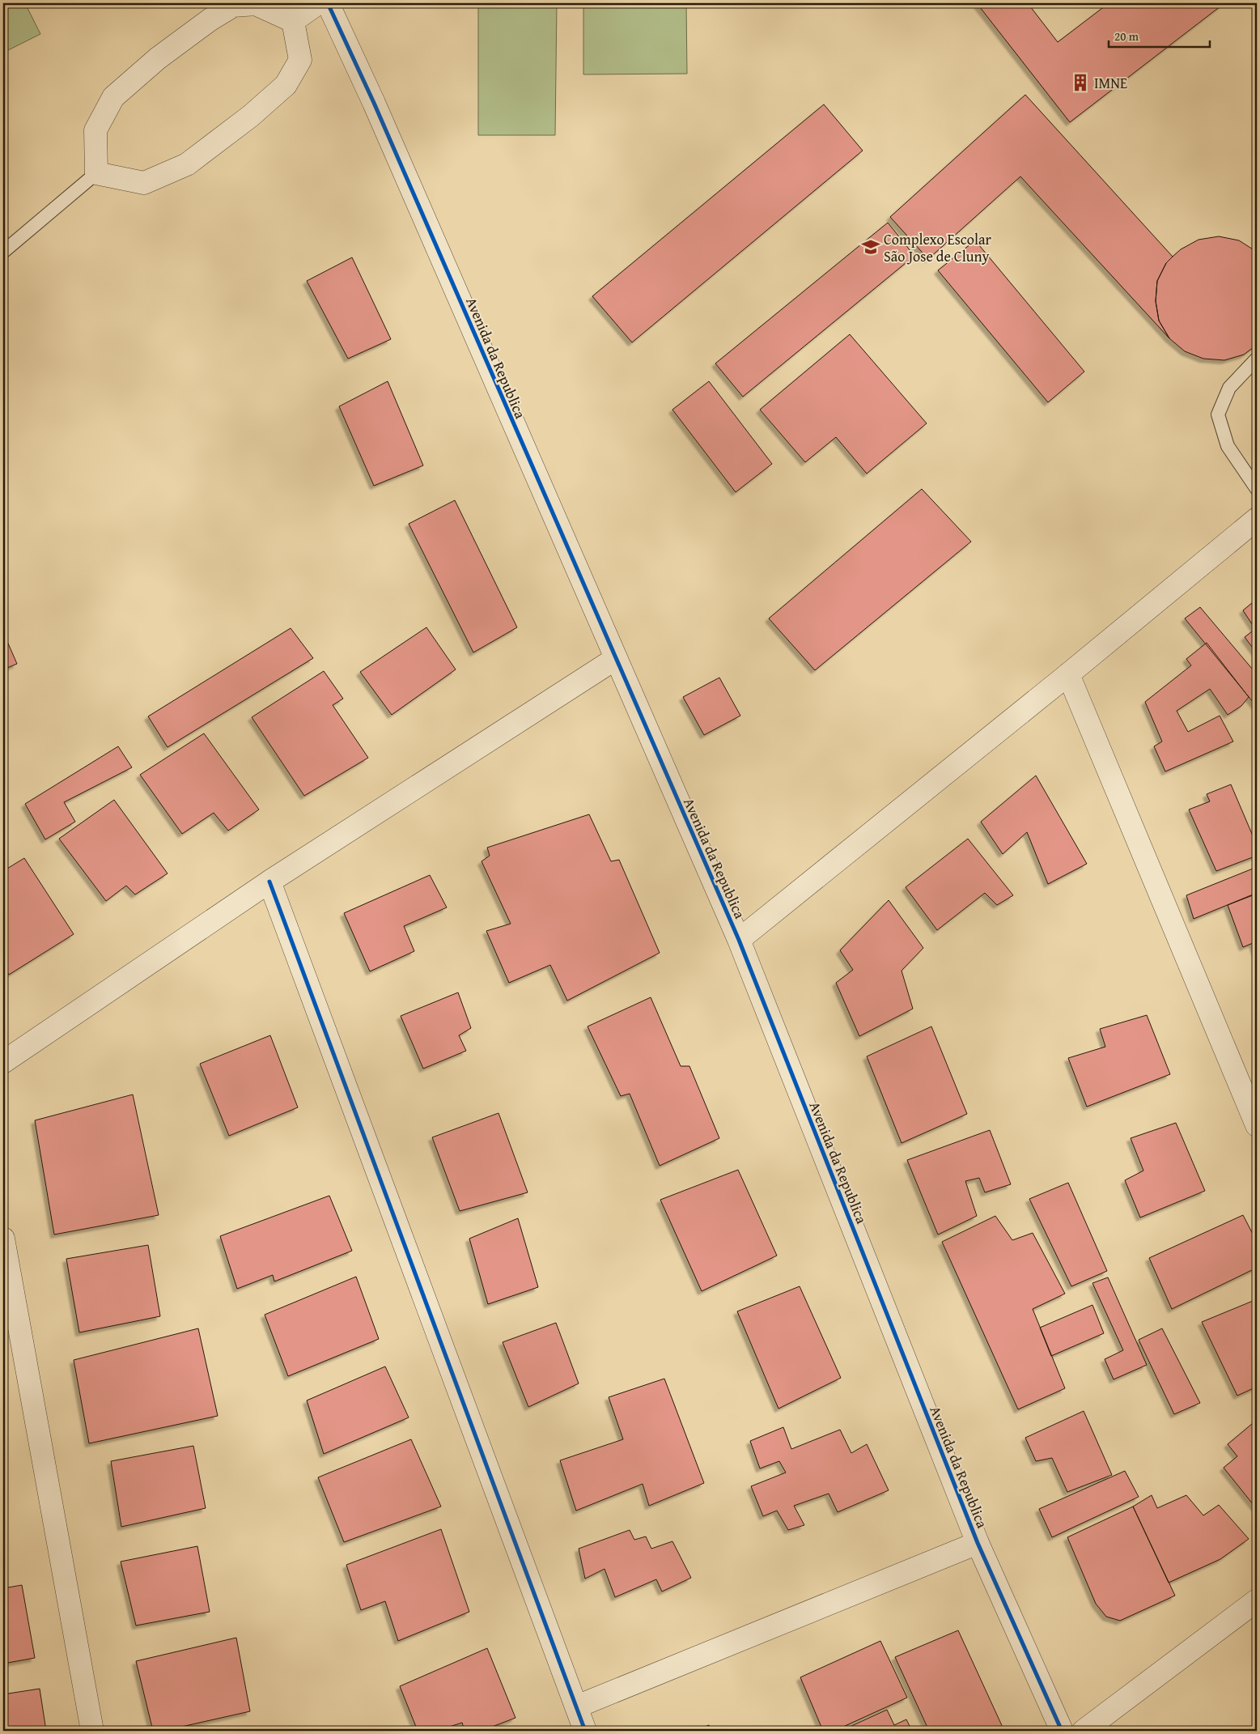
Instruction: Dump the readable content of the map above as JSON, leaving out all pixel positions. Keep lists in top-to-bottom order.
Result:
{
  "streets": {
    "street": ["Avenida da Republica"]
  },
  "places": {
    "building": ["IMNE"],
    "school or university": ["Complexo Escolar São Jose de Cluny"]
  },
  "scale_bar": "20 m"
}
